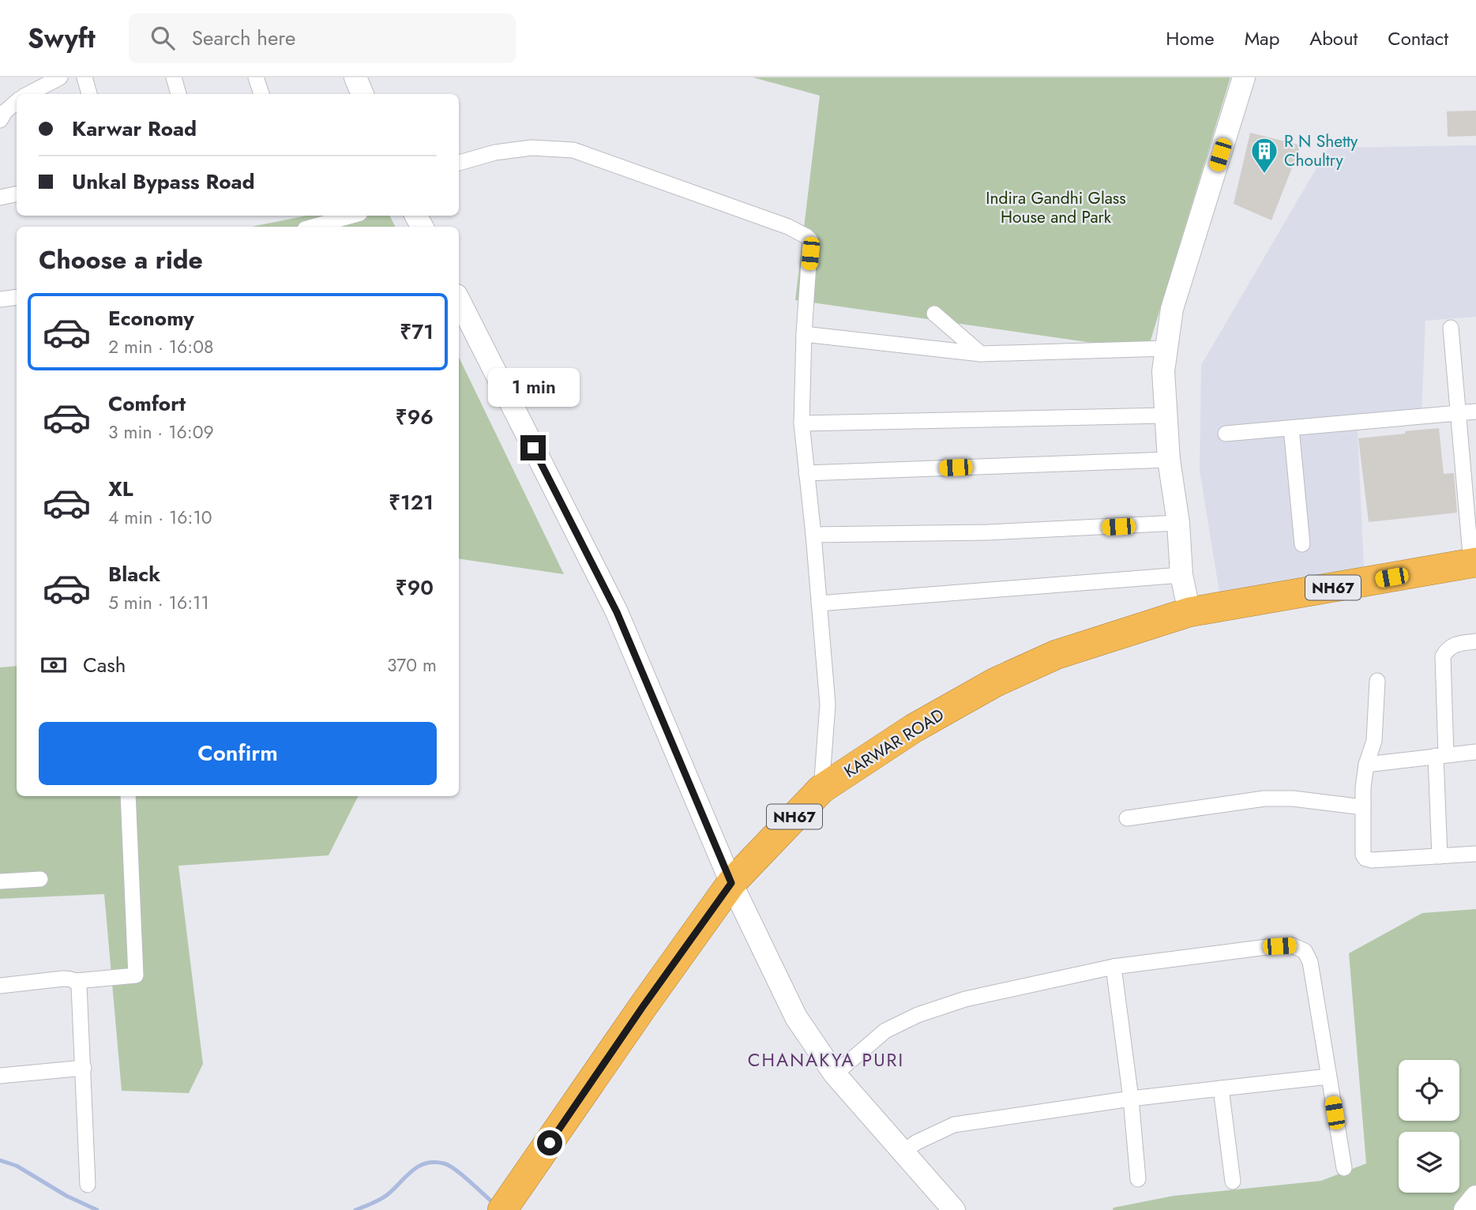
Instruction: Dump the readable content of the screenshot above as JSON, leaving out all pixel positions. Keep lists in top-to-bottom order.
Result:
{
  "streets": {
    "highway": ["NH67", "KARWAR ROAD"]
  },
  "districts": ["CHANAKYA PURI"],
  "parks": ["Indira Gandhi Glass House and Park"],
  "places": {
    "building": ["R N Shetty Choultry"]
  },
  "page": {
    "header": "Swyft",
    "search": "Search here",
    "nav": [
      "Home",
      "Map",
      "About",
      "Contact"
    ],
    "banner": ["Karwar Road", "Unkal Bypass Road"],
    "heading": "Choose a ride",
    "list": [
      {
        "name": "Economy",
        "note": "2 min · 16:08",
        "value": "₹71"
      },
      {
        "name": "Comfort",
        "note": "3 min · 16:09",
        "value": "₹96"
      },
      {
        "name": "XL",
        "note": "4 min · 16:10",
        "value": "₹121"
      },
      {
        "name": "Black",
        "note": "5 min · 16:11",
        "value": "₹90"
      }
    ],
    "bubble": "1 min",
    "pay": ["Cash", "370 m"],
    "buttons": "Confirm"
  }
}
